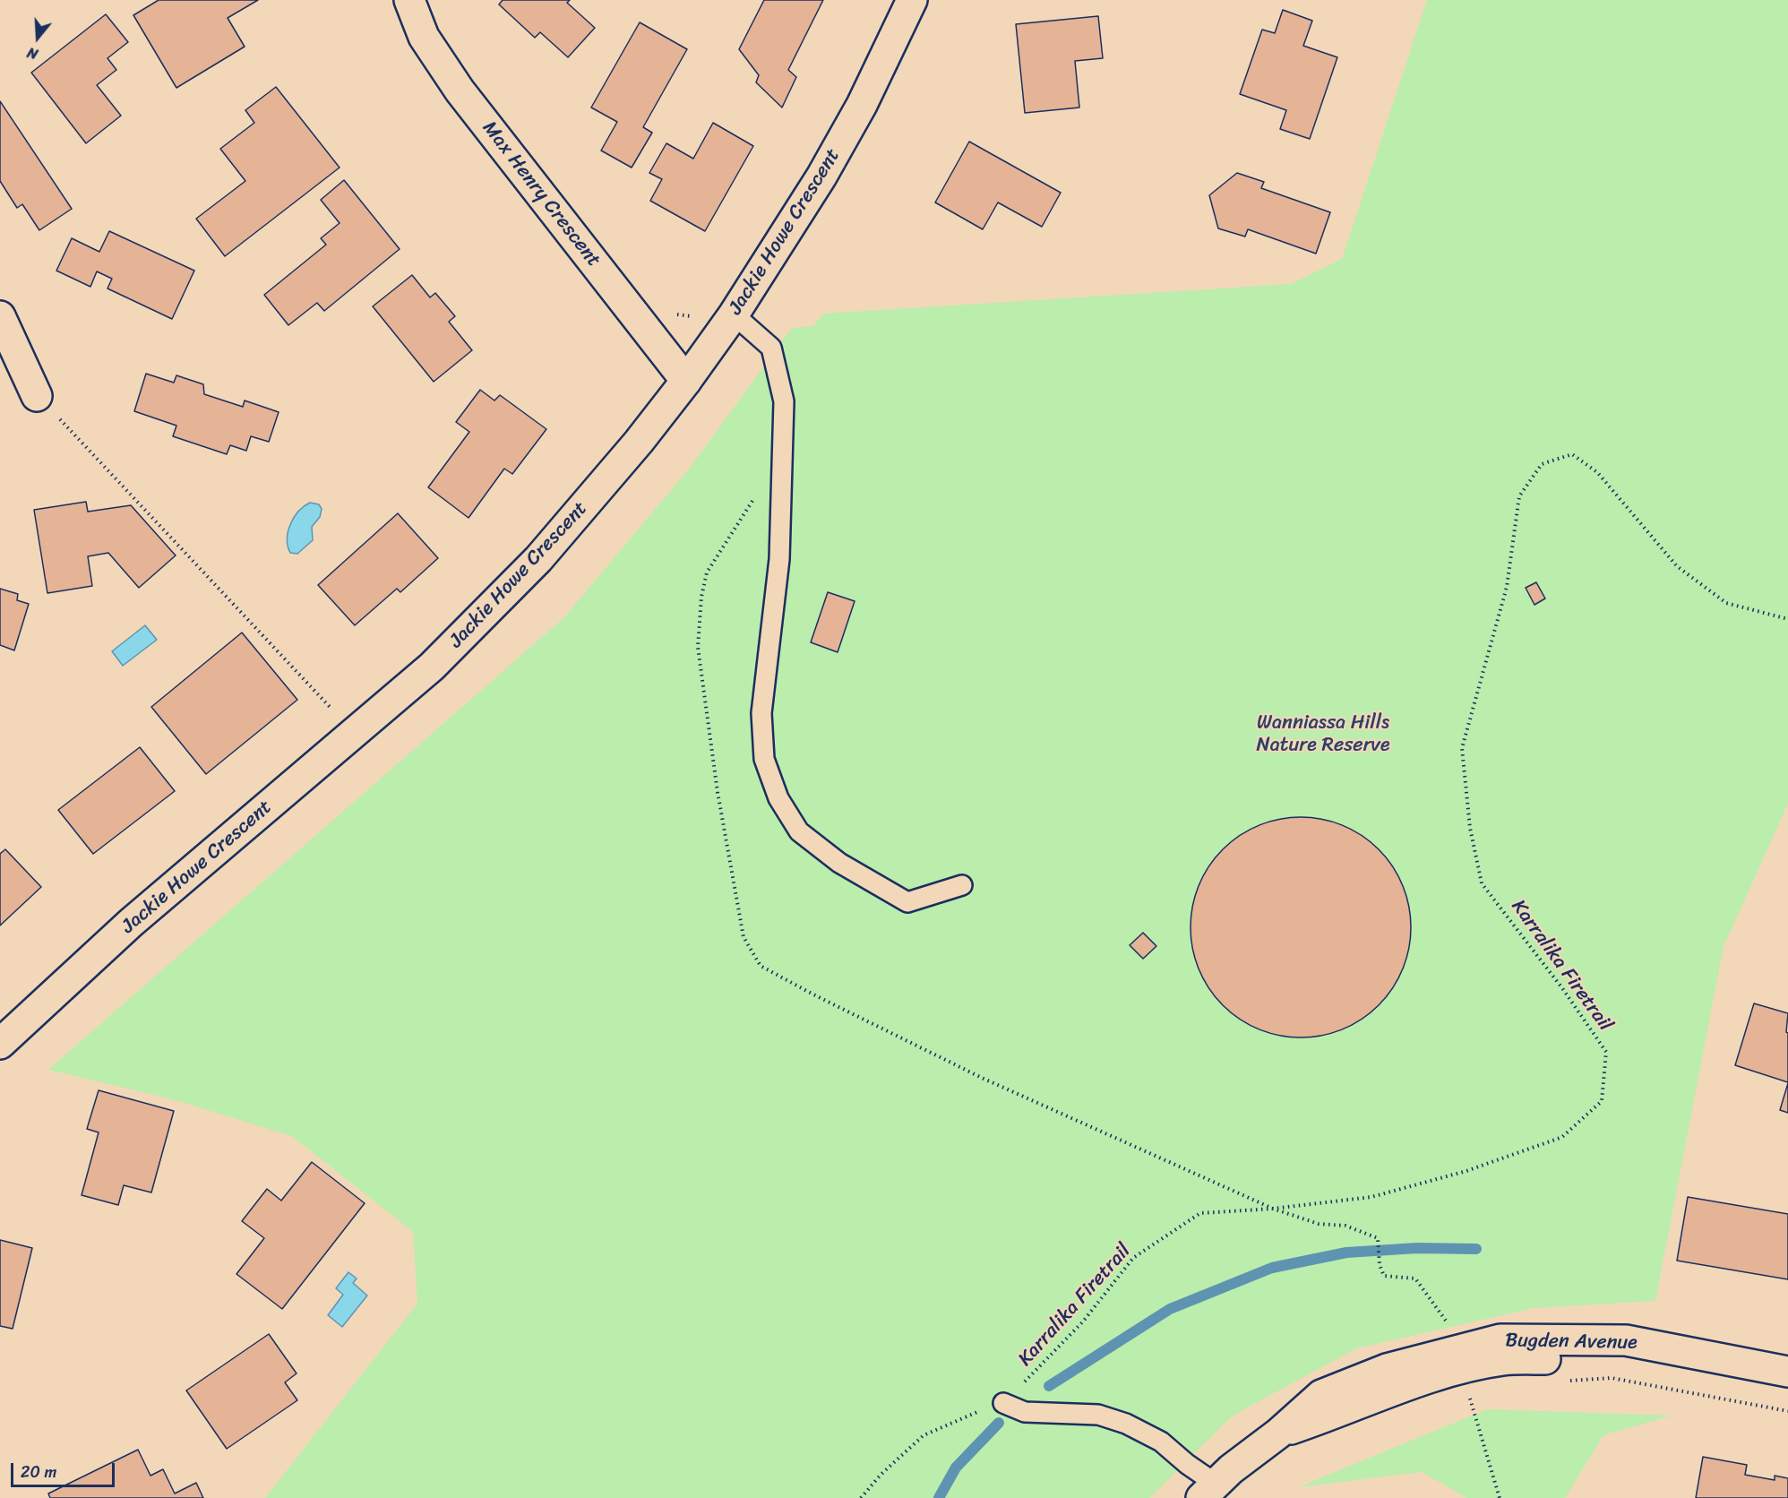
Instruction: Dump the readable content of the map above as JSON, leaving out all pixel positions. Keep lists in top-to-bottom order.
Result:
{
  "streets": {
    "street": ["Max Henry Crescent", "Jackie Howe Crescent", "Bugden Avenue"],
    "path": ["Karralika Firetrail"]
  },
  "crossings": [
    ["Max Henry Crescent", "Jackie Howe Crescent"]
  ],
  "parks": ["Wanniassa Hills Nature Reserve"],
  "scale_bar": "20 m",
  "north": "bottom"
}
